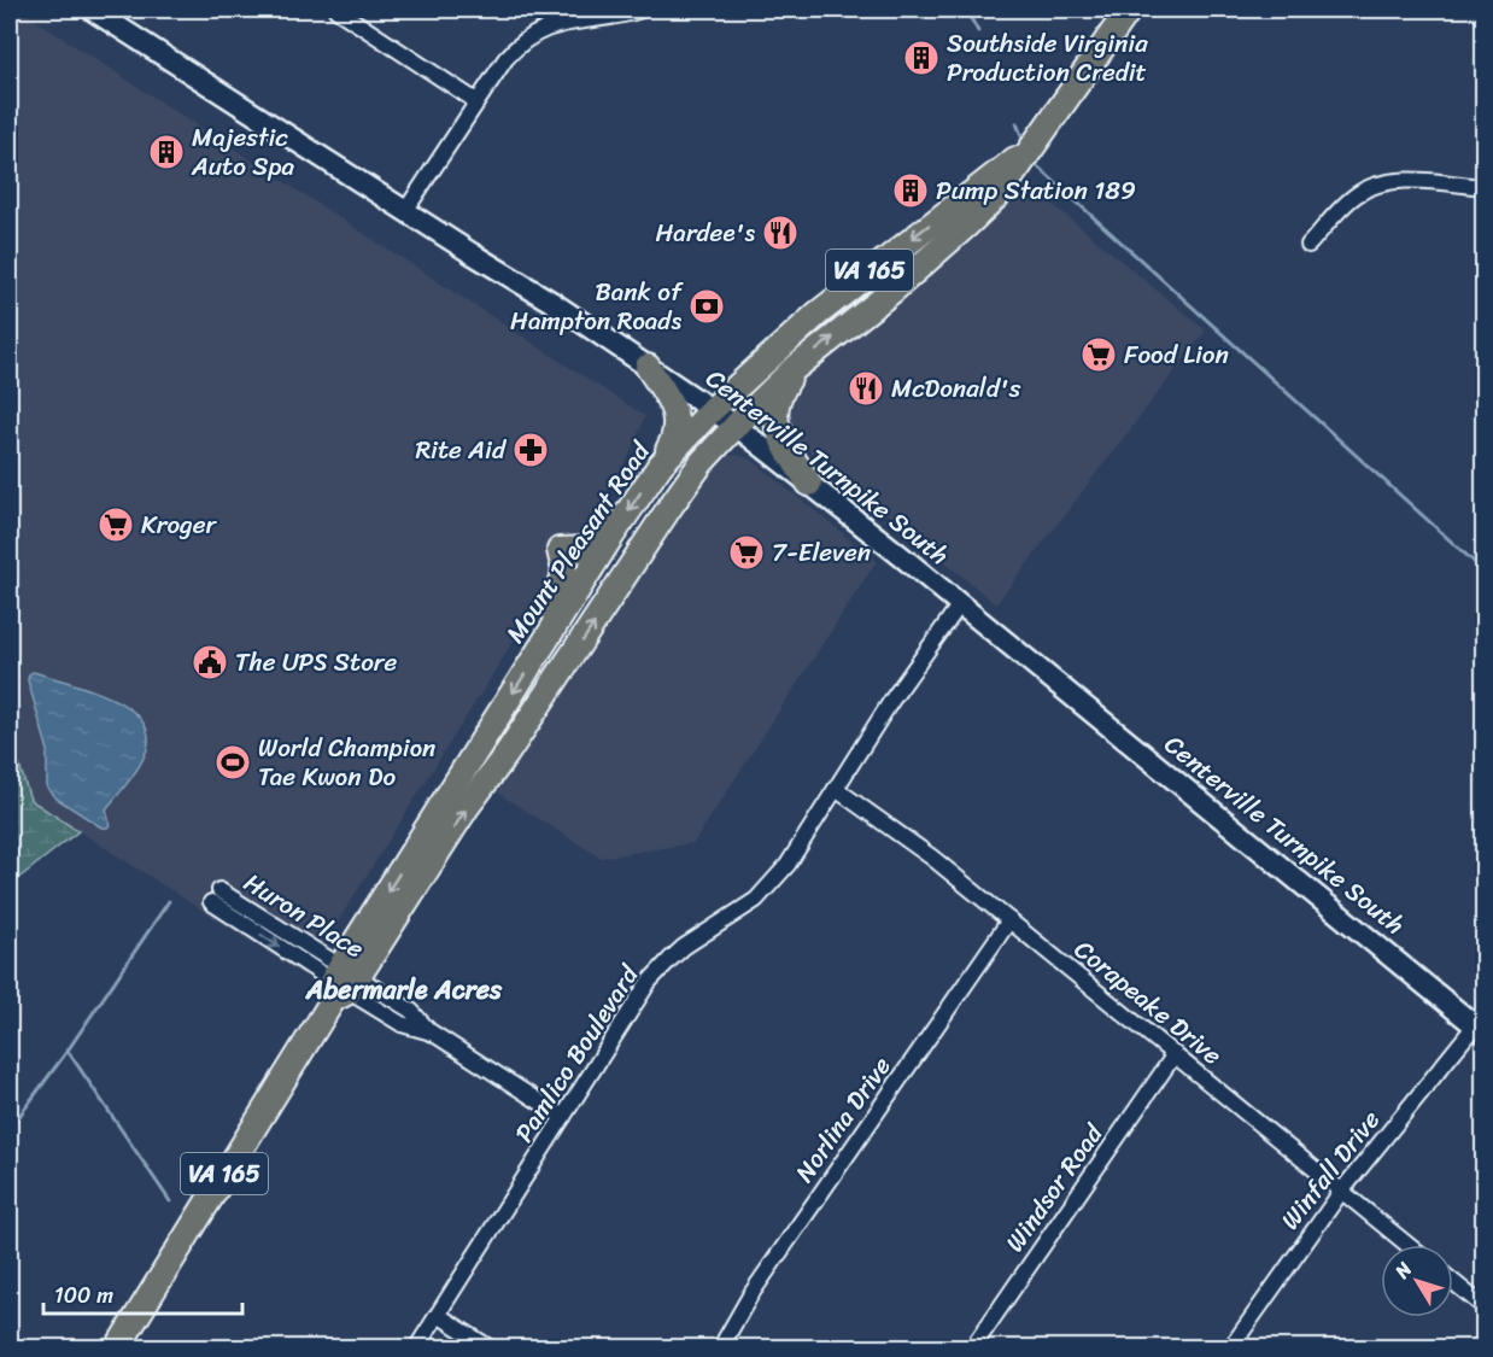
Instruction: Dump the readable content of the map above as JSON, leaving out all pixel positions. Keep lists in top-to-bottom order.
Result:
{
  "streets": {
    "highway": ["VA 165", "Mount Pleasant Road"],
    "main road": ["Centerville Turnpike South"],
    "street": [
      "Huron Place",
      "Corapeake Drive",
      "Pamlico Boulevard",
      "Norlina Drive",
      "Winfall Drive",
      "Windsor Road"
    ]
  },
  "crossings": [
    ["Centerville Turnpike South", "Mount Pleasant Road"],
    ["Centerville Turnpike South", "Pamlico Boulevard"],
    ["Centerville Turnpike South", "Winfall Drive"],
    ["Mount Pleasant Road", "Huron Place"],
    ["Huron Place", "Pamlico Boulevard"],
    ["Corapeake Drive", "Pamlico Boulevard"],
    ["Corapeake Drive", "Norlina Drive"],
    ["Corapeake Drive", "Winfall Drive"],
    ["Corapeake Drive", "Windsor Road"]
  ],
  "districts": ["Abermarle Acres"],
  "places": {
    "building": ["Southside Virginia Production Credit", "Majestic Auto Spa", "Pump Station 189"],
    "restaurant": ["Hardee's", "McDonald's"],
    "bank": ["Bank of Hampton Roads"],
    "supermarket": ["Food Lion", "Kroger", "7-Eleven"],
    "pharmacy": ["Rite Aid"],
    "public building": ["The UPS Store"],
    "sports": ["World Champion Tae Kwon Do"]
  },
  "scale_bar": "100 m",
  "north": "top left"
}
